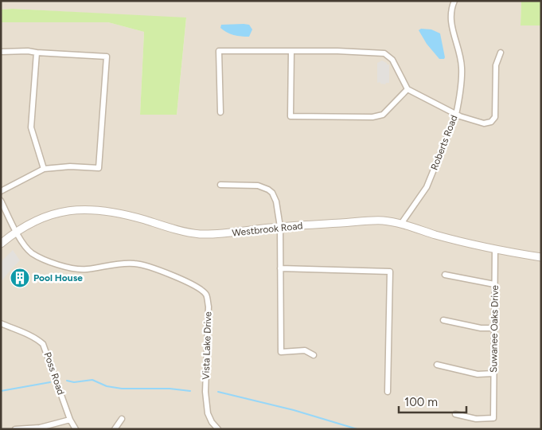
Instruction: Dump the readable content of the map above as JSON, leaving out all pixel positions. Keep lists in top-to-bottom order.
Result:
{
  "streets": {
    "street": [
      "Roberts Road",
      "Westbrook Road",
      "Suwanee Oaks Drive",
      "Vista Lake Drive",
      "Poss Road"
    ]
  },
  "crossings": [
    ["Roberts Road", "Westbrook Road"],
    ["Westbrook Road", "Suwanee Oaks Drive"],
    ["Westbrook Road", "Vista Lake Drive"]
  ],
  "places": {
    "building": ["Pool House"]
  },
  "scale_bar": "100 m"
}
